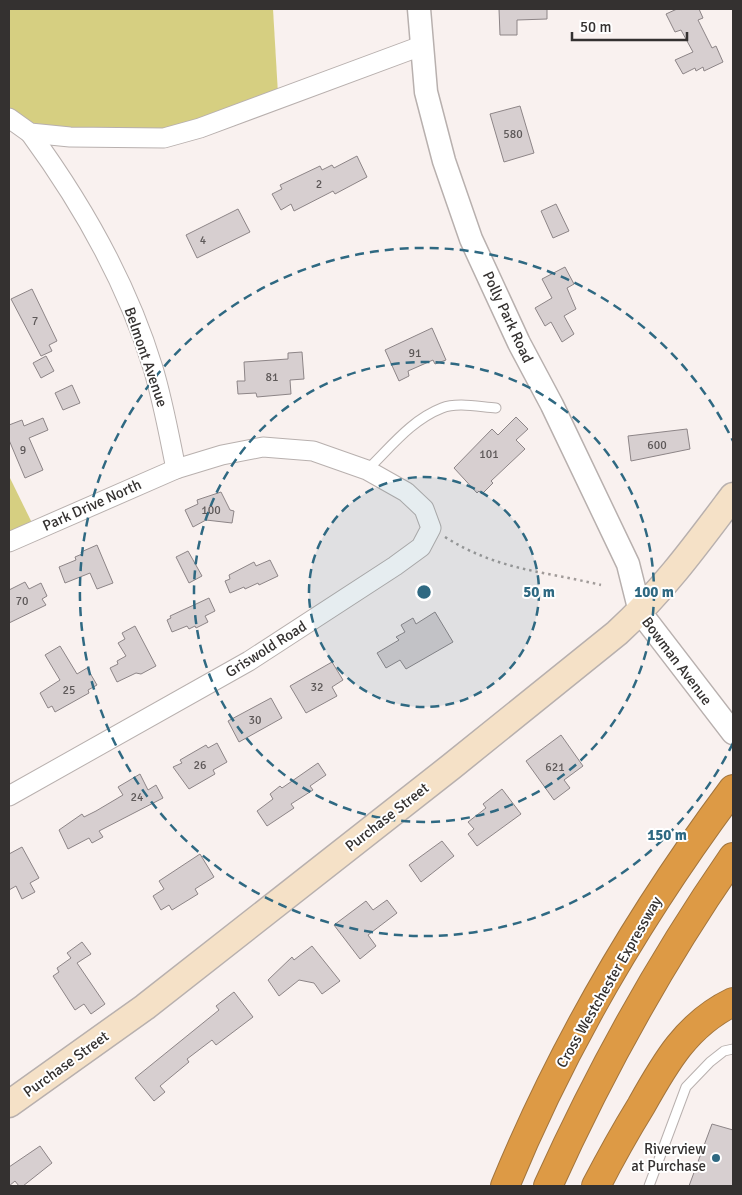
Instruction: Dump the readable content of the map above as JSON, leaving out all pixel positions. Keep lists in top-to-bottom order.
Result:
{
  "streets": {
    "highway": ["Cross Westchester Expressway"],
    "main road": ["Purchase Street"],
    "street": [
      "Polly Park Road",
      "Belmont Avenue",
      "Park Drive North",
      "Griswold Road",
      "Bowman Avenue"
    ]
  },
  "crossings": [
    ["Polly Park Road", "Bowman Avenue"],
    ["Polly Park Road", "Purchase Street"],
    ["Belmont Avenue", "Park Drive North"],
    ["Bowman Avenue", "Purchase Street"]
  ],
  "places": ["Riverview at Purchase"],
  "house_numbers": [
    "580",
    "2",
    "4",
    "7",
    "91",
    "81",
    "600",
    "9",
    "101",
    "100",
    "70",
    "32",
    "25",
    "30",
    "26",
    "621",
    "24"
  ],
  "scale_bar": "50 m",
  "rings": ["50 m", "100 m", "150 m"]
}
